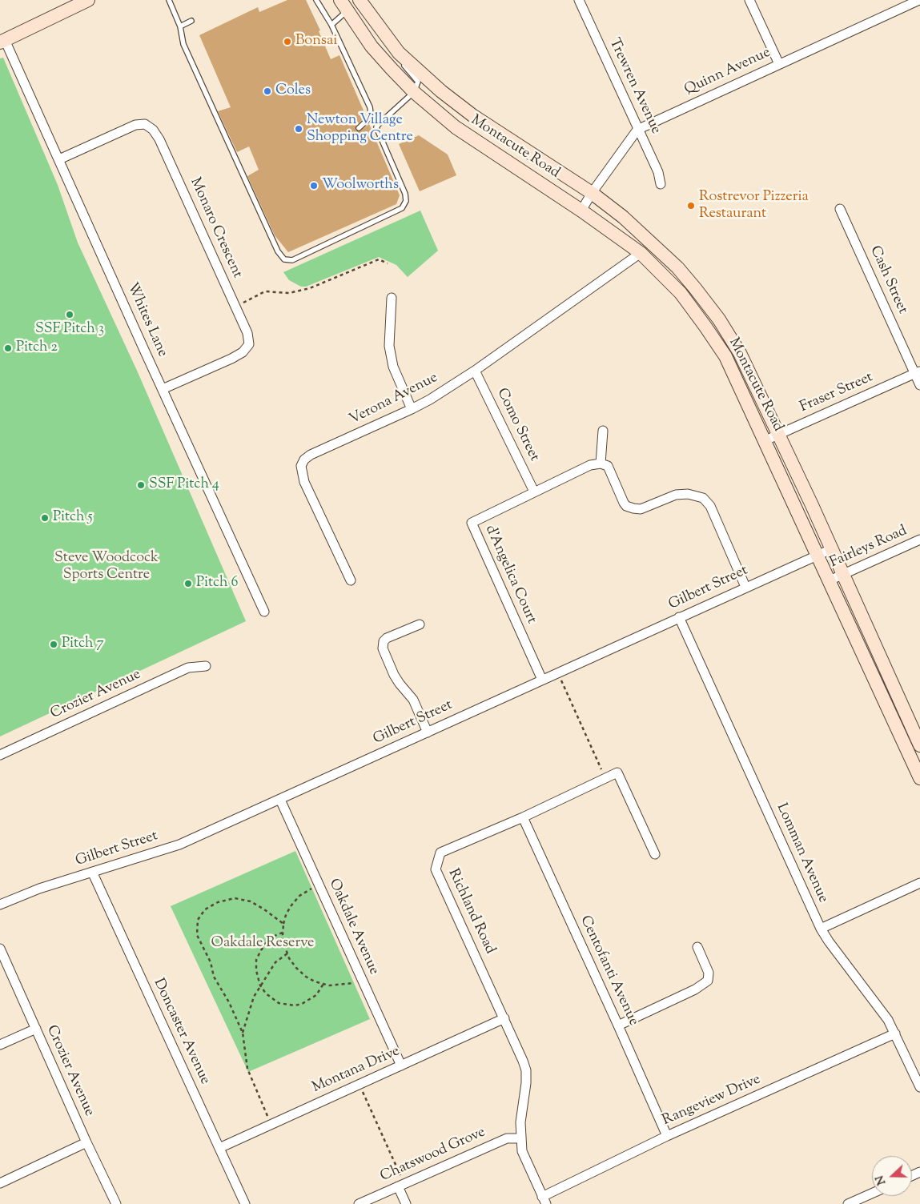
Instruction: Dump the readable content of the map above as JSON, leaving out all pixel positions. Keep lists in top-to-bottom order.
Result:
{
  "streets": {
    "main road": ["Montacute Road"],
    "street": [
      "Quinn Avenue",
      "Trewren Avenue",
      "Monaro Crescent",
      "Cash Street",
      "Whites Lane",
      "Fraser Street",
      "Verona Avenue",
      "Como Street",
      "Fairleys Road",
      "d'Angelica Court",
      "Gilbert Street",
      "Crozier Avenue",
      "Lomman Avenue",
      "Richland Road",
      "Oakdale Avenue",
      "Centofanti Avenue",
      "Doncaster Avenue",
      "Montana Drive",
      "Rangeview Drive",
      "Chatswood Grove"
    ]
  },
  "crossings": [
    ["Quinn Avenue", "Trewren Avenue"],
    ["Quinn Avenue", "Montacute Road"],
    ["Montacute Road", "Fraser Street"],
    ["Montacute Road", "Verona Avenue"],
    ["Montacute Road", "Fairleys Road"],
    ["Montacute Road", "Gilbert Street"],
    ["Monaro Crescent", "Whites Lane"],
    ["Cash Street", "Fraser Street"],
    ["Verona Avenue", "Como Street"],
    ["Como Street", "d'Angelica Court"],
    ["d'Angelica Court", "Gilbert Street"],
    ["Gilbert Street", "Lomman Avenue"],
    ["Gilbert Street", "Oakdale Avenue"],
    ["Gilbert Street", "Doncaster Avenue"],
    ["Lomman Avenue", "Rangeview Drive"],
    ["Richland Road", "Centofanti Avenue"],
    ["Richland Road", "Montana Drive"],
    ["Richland Road", "Rangeview Drive"],
    ["Richland Road", "Chatswood Grove"],
    ["Oakdale Avenue", "Montana Drive"],
    ["Centofanti Avenue", "Rangeview Drive"],
    ["Doncaster Avenue", "Montana Drive"]
  ],
  "parks": ["Steve Woodcock Sports Centre", "Oakdale Reserve"],
  "places": [
    "Bonsai",
    "Coles",
    "Newton Village Shopping Centre",
    "Woolworths",
    "Rostrevor Pizzeria Restaurant",
    "SSF Pitch 3",
    "Pitch 2",
    "SSF Pitch 4",
    "Pitch 5",
    "Pitch 6",
    "Pitch 7"
  ],
  "north": "left"
}
